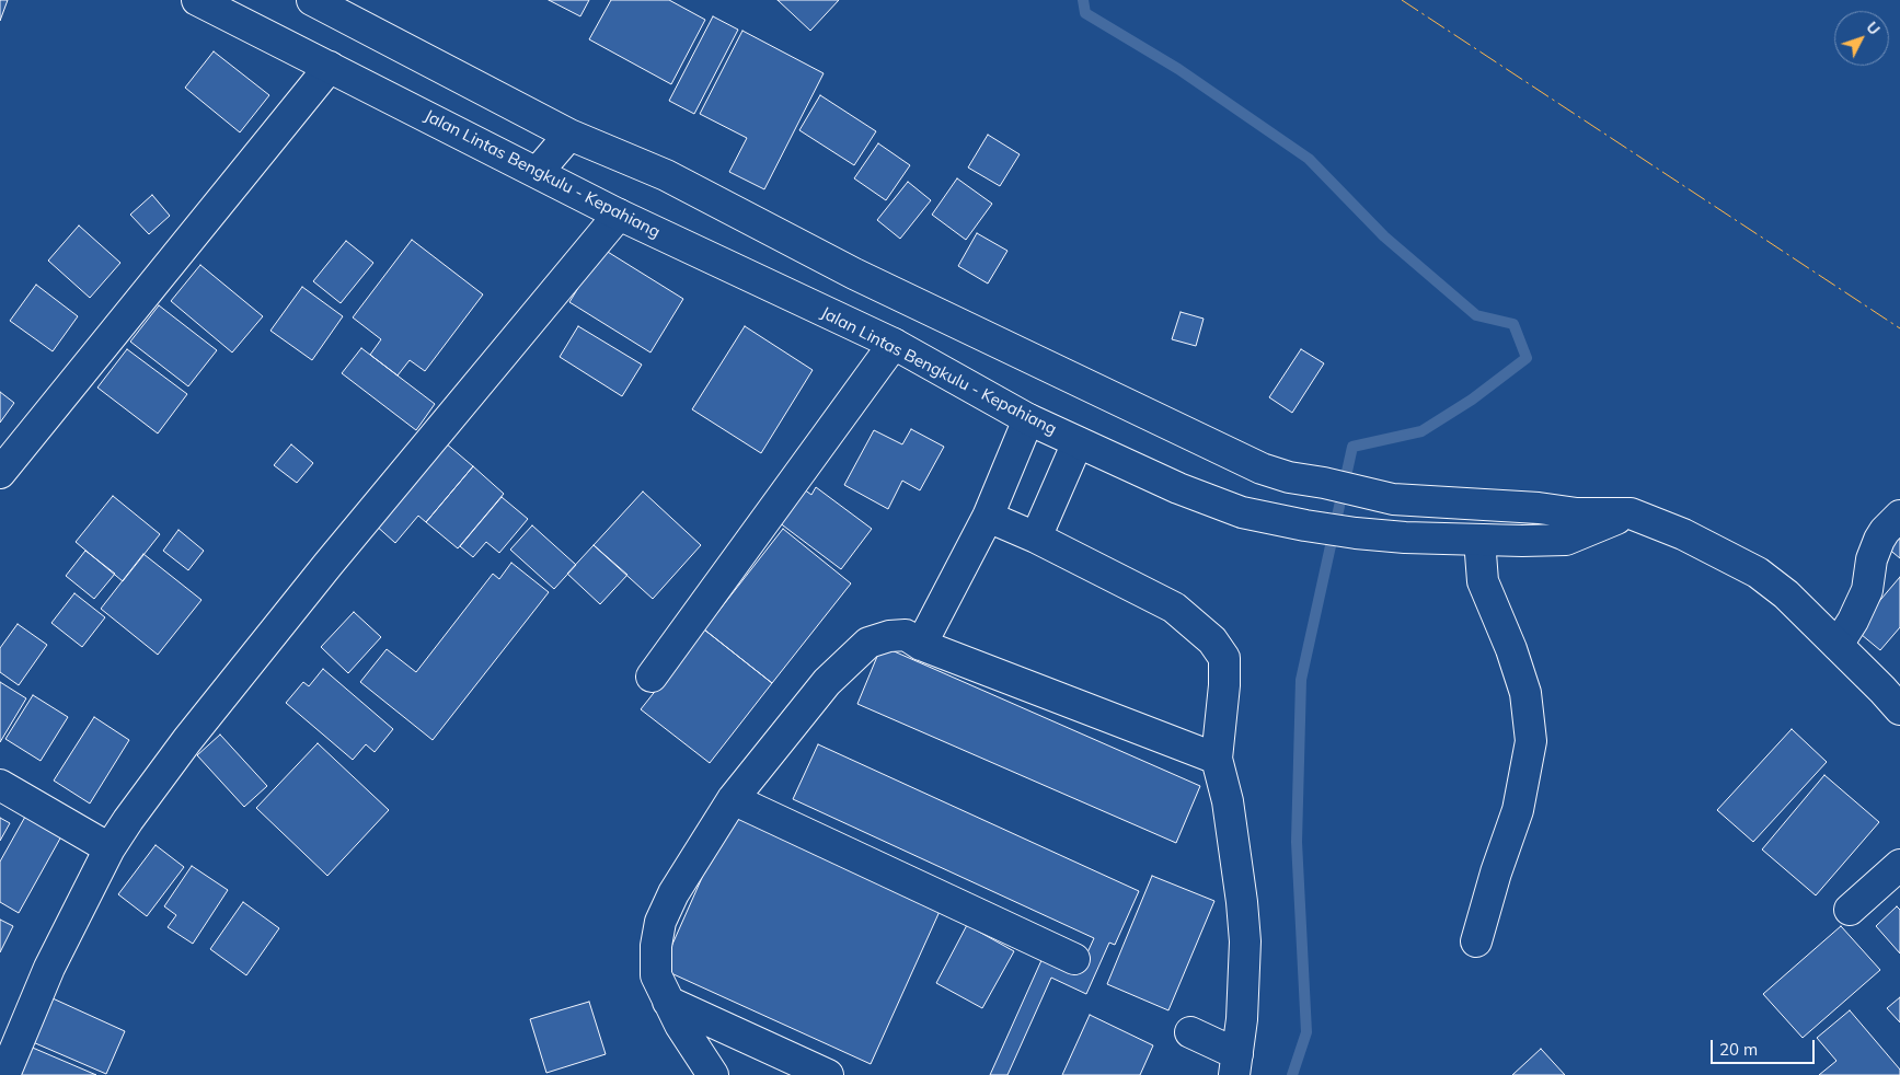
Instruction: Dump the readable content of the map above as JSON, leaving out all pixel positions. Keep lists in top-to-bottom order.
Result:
{
  "streets": {
    "main road": ["Jalan Lintas Bengkulu - Kepahiang"]
  },
  "scale_bar": "20 m",
  "north": "top right"
}
